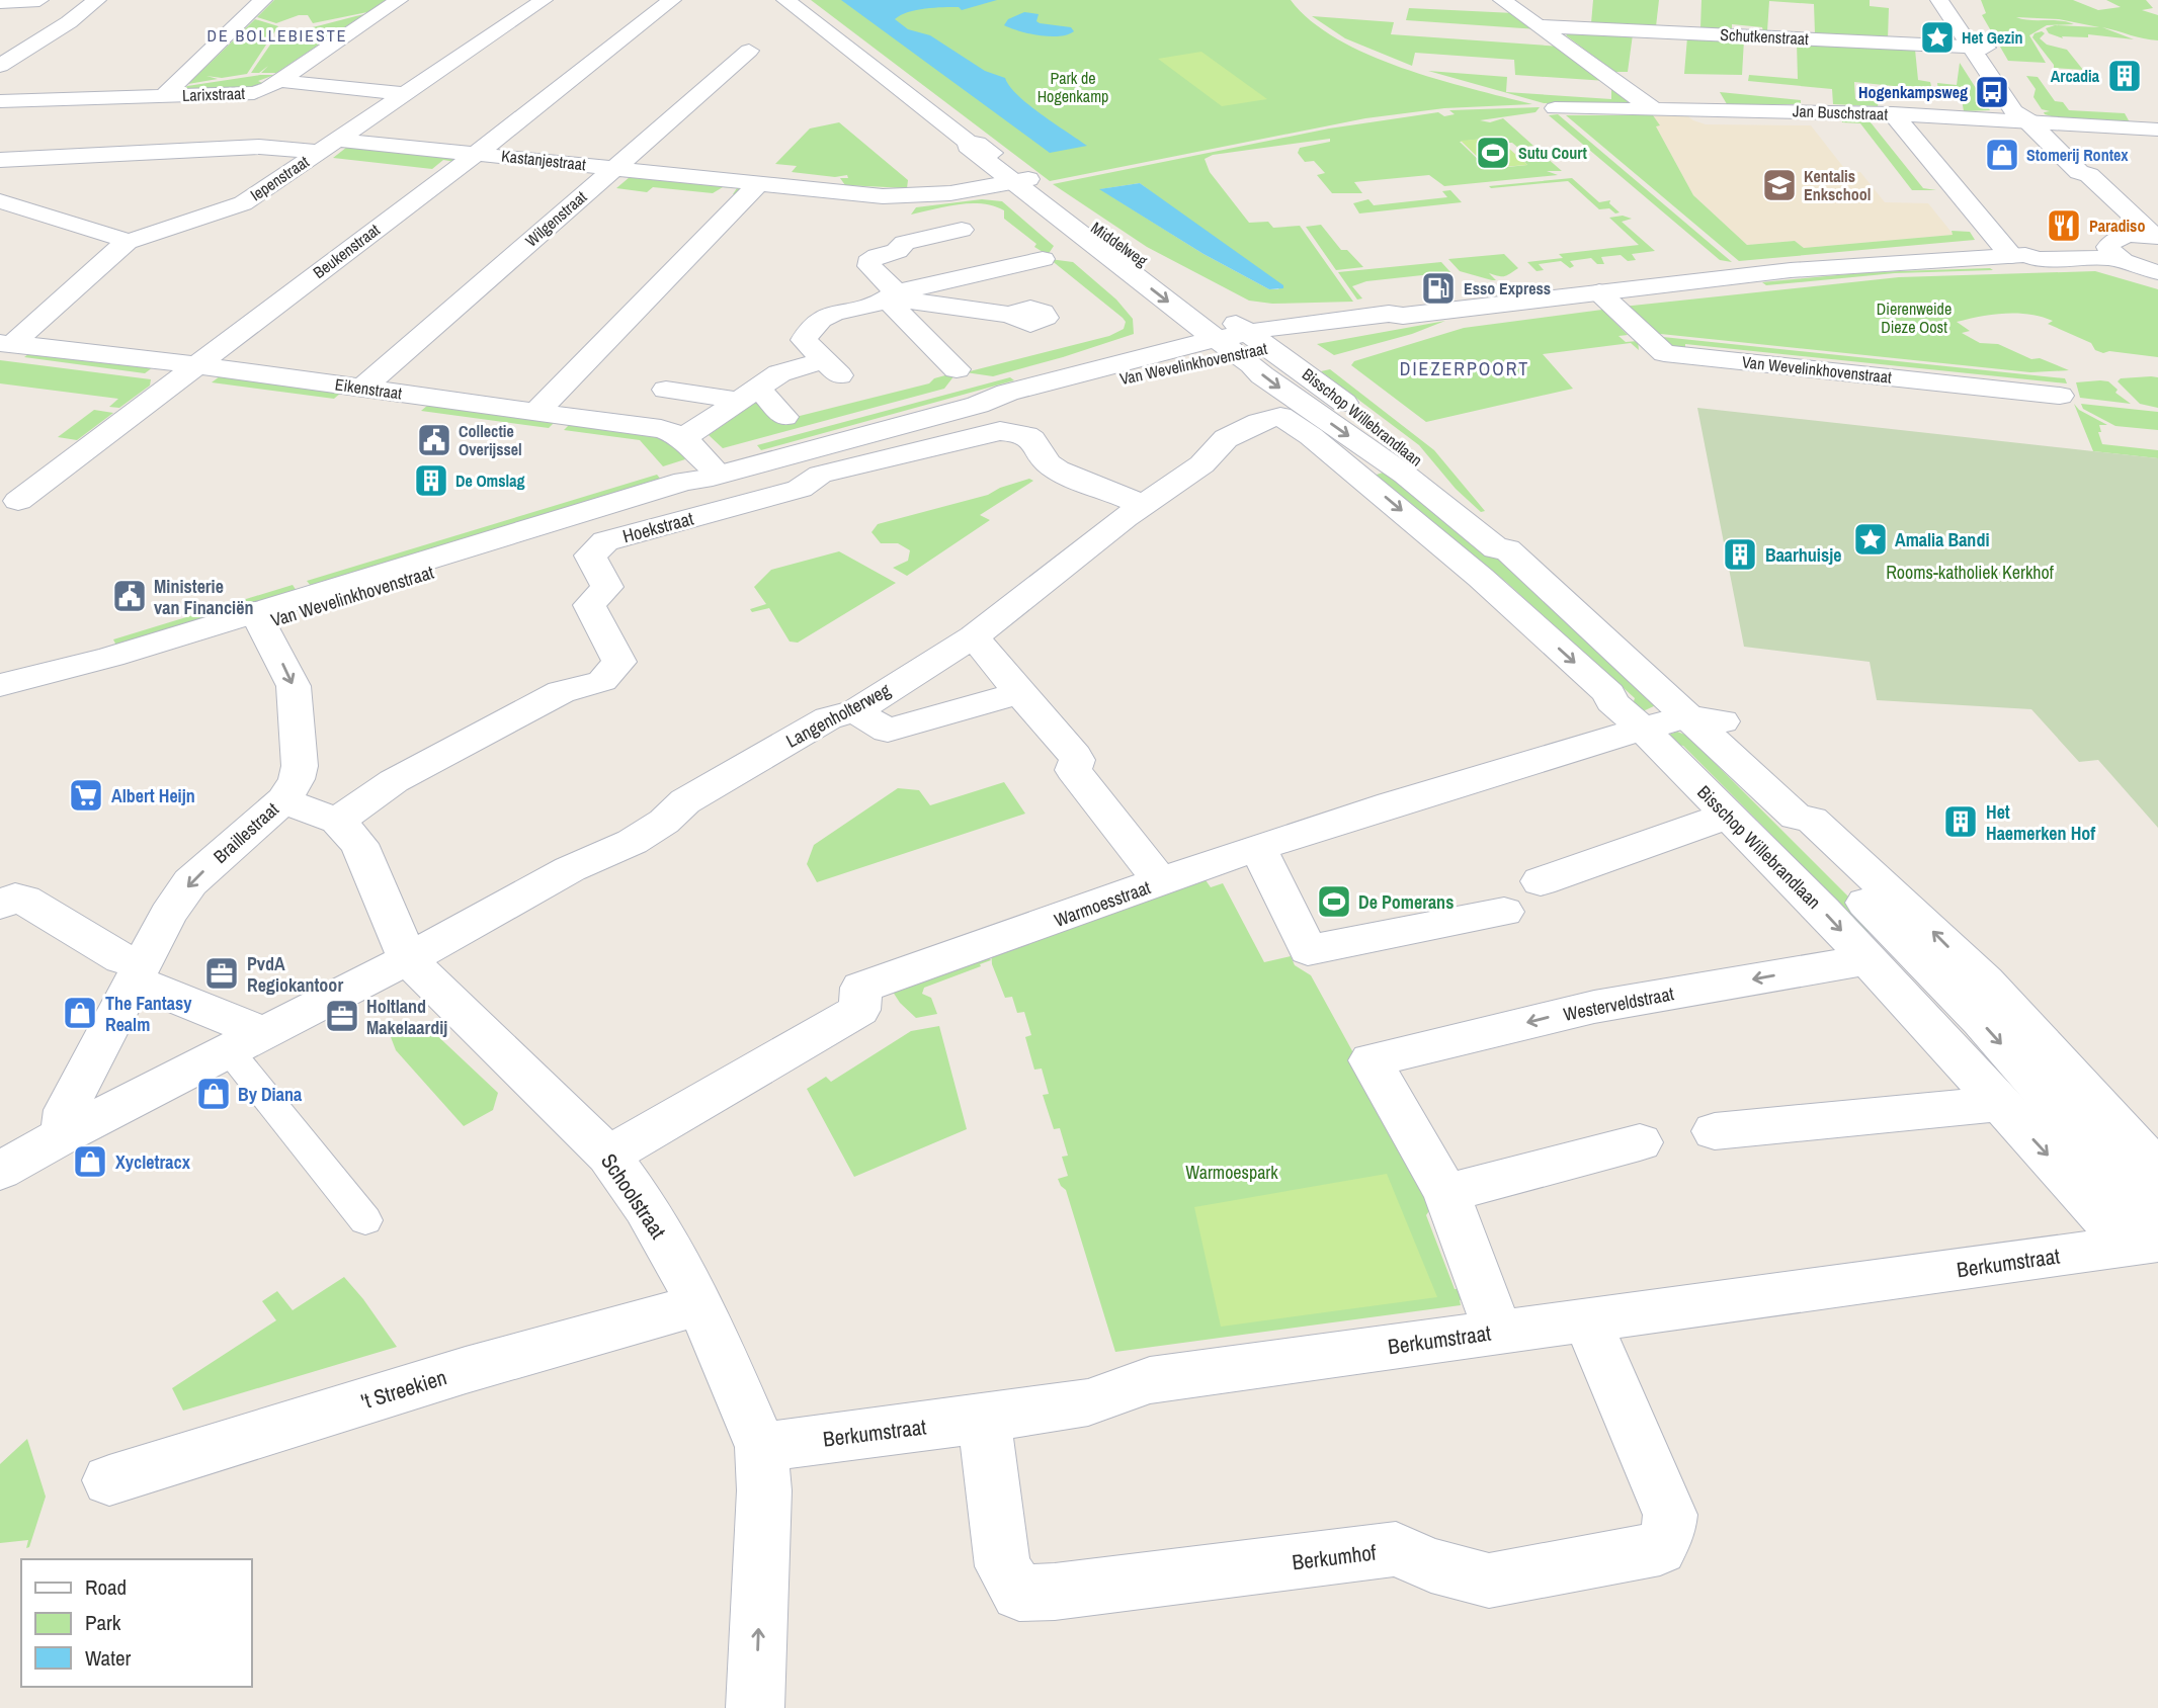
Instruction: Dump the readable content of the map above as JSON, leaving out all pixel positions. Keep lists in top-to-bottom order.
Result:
{
  "streets": {
    "street": [
      "Schutkenstraat",
      "Larixstraat",
      "Jan Buschstraat",
      "Kastanjestraat",
      "Iepenstraat",
      "Wilgenstraat",
      "Middelweg",
      "Beukenstraat",
      "Van Wevelinkhovenstraat",
      "Eikenstraat",
      "Bisschop Willebrandlaan",
      "Hoekstraat",
      "Langenholterweg",
      "Braillestraat",
      "Warmoesstraat",
      "Westerveldstraat",
      "Schoolstraat",
      "Berkumstraat",
      "'t Streekien",
      "Berkumhof"
    ]
  },
  "crossings": [
    ["Kastanjestraat", "Iepenstraat"],
    ["Kastanjestraat", "Wilgenstraat"],
    ["Kastanjestraat", "Middelweg"],
    ["Kastanjestraat", "Beukenstraat"],
    ["Iepenstraat", "Eikenstraat"],
    ["Wilgenstraat", "Eikenstraat"],
    ["Middelweg", "Van Wevelinkhovenstraat"],
    ["Middelweg", "Bisschop Willebrandlaan"],
    ["Beukenstraat", "Eikenstraat"],
    ["Van Wevelinkhovenstraat", "Eikenstraat"],
    ["Van Wevelinkhovenstraat", "Bisschop Willebrandlaan"],
    ["Van Wevelinkhovenstraat", "Braillestraat"],
    ["Bisschop Willebrandlaan", "Langenholterweg"],
    ["Bisschop Willebrandlaan", "Warmoesstraat"],
    ["Bisschop Willebrandlaan", "Westerveldstraat"],
    ["Bisschop Willebrandlaan", "Berkumstraat"],
    ["Hoekstraat", "Langenholterweg"],
    ["Hoekstraat", "Schoolstraat"],
    ["Langenholterweg", "Braillestraat"],
    ["Langenholterweg", "Schoolstraat"],
    ["Braillestraat", "Schoolstraat"],
    ["Warmoesstraat", "Schoolstraat"],
    ["Schoolstraat", "Berkumstraat"],
    ["Schoolstraat", "'t Streekien"],
    ["Berkumstraat", "Berkumhof"]
  ],
  "one_way": ["Braillestraat"],
  "districts": ["DE BOLLEBIESTE", "DIEZERPOORT"],
  "parks": [
    "Park de Hogenkamp",
    "Dierenweide Dieze Oost",
    "Rooms-katholiek Kerkhof",
    "Warmoespark"
  ],
  "places": {
    "place": ["Het Gezin", "Amalia Bandi"],
    "building": [
      "Arcadia",
      "De Omslag",
      "Baarhuisje",
      "Het Haemerken Hof"
    ],
    "bus stop": ["Hogenkampsweg"],
    "sports": ["Sutu Court", "De Pomerans"],
    "shop": [
      "Stomerij Rontex",
      "The Fantasy Realm",
      "By Diana",
      "Xycletracx"
    ],
    "school or university": ["Kentalis Enkschool"],
    "restaurant": ["Paradiso"],
    "fuel station": ["Esso Express"],
    "public building": ["Collectie Overijssel", "Ministerie van Financiën"],
    "supermarket": ["Albert Heijn"],
    "office": ["PvdA Regiokantoor", "Holtland Makelaardij"]
  },
  "legend": ["Road", "Park", "Water"]
}
